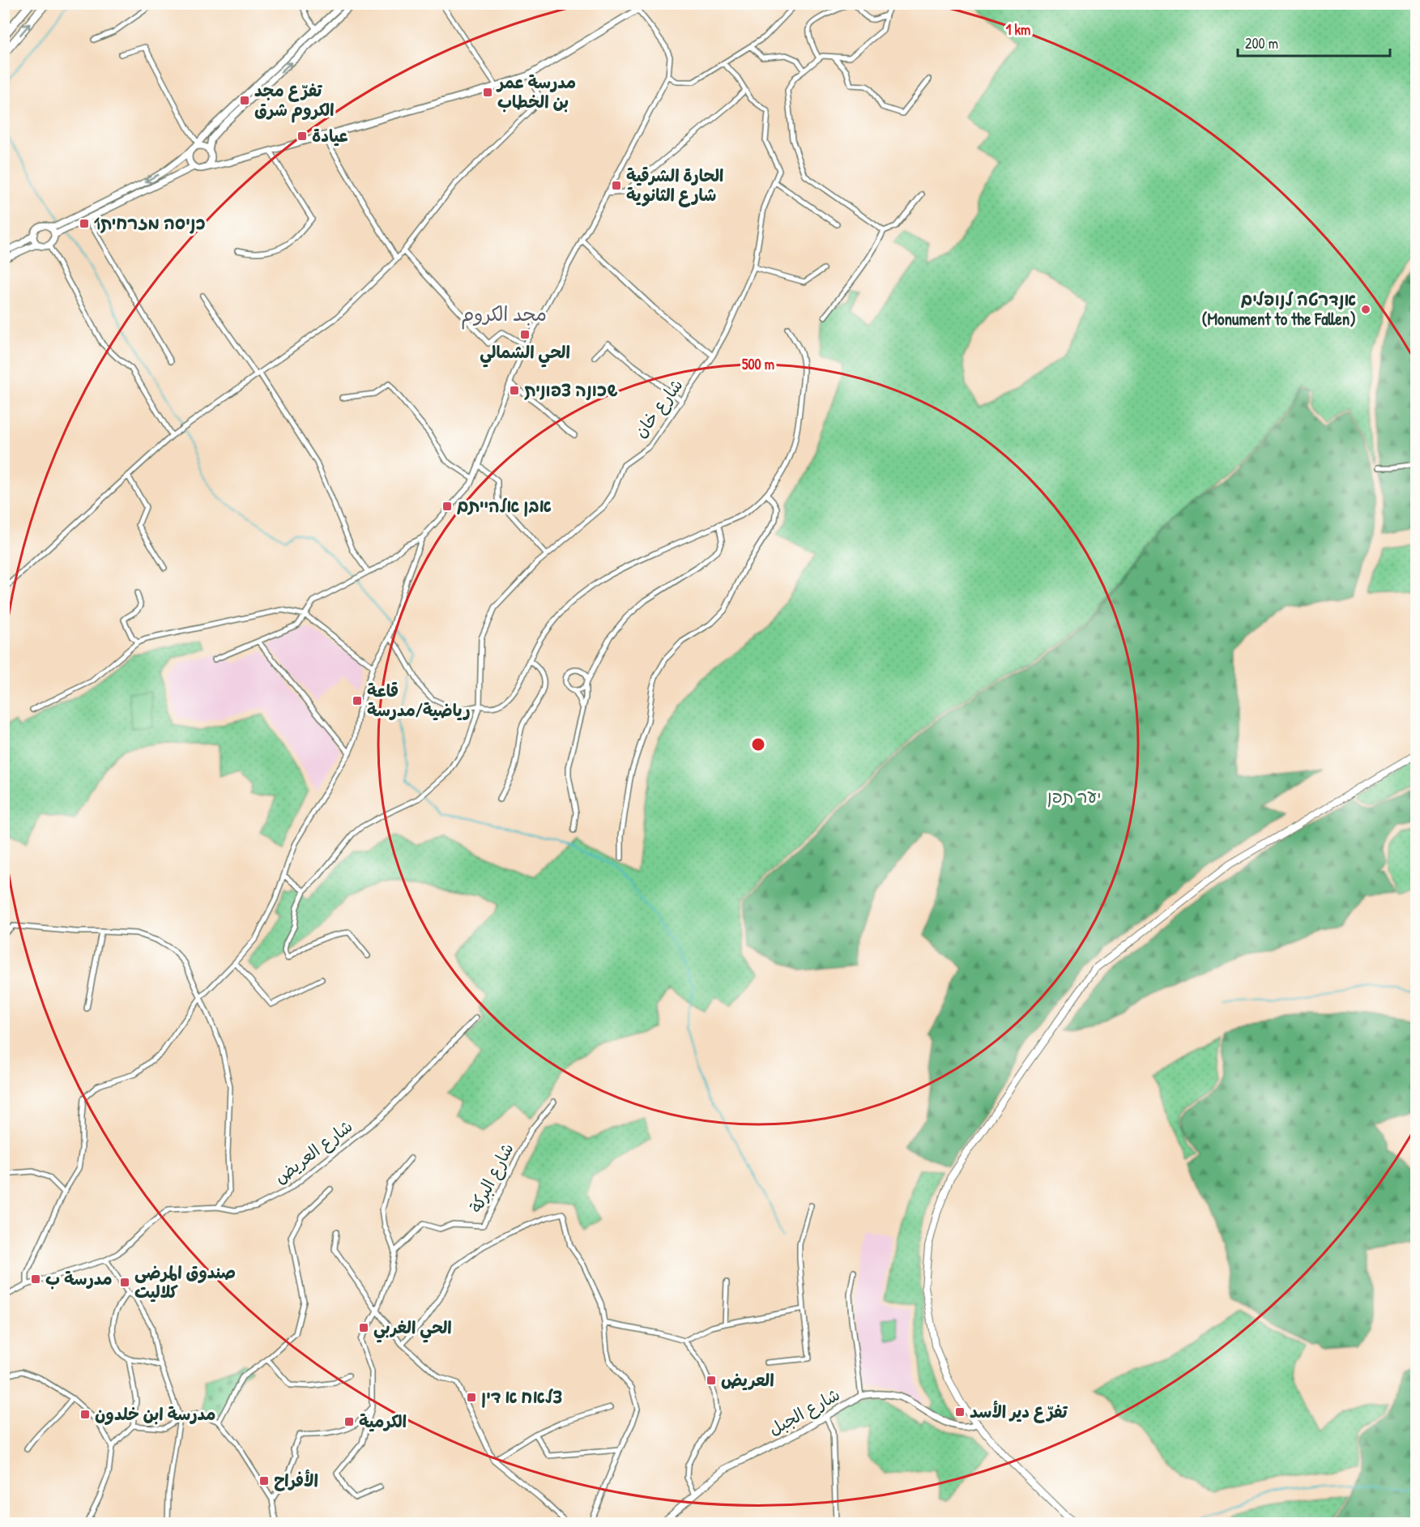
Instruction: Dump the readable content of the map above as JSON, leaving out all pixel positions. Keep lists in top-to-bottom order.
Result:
{
  "streets": {
    "street": [
      "شارع خان",
      "شارع العريض",
      "شارع البركة",
      "شارع الجبل"
    ]
  },
  "districts": ["مجد الكروم"],
  "parks": ["יער תפן"],
  "places": {
    "transit": [
      "مدرسة عمر بن الخطاب",
      "تفرّع مجد الكروم شرق",
      "عيادة",
      "الحارة الشرقية شارع الثانوية",
      "כניסה מזרחית1",
      "الحي الشمالي",
      "שכונה צפונית",
      "אבן אלהייתם",
      "قاعة رياضية/مدرسة",
      "مدرسة ب",
      "صندوق المرضى كلاليت",
      "الحي الغربي",
      "العريض",
      "צלאח א דין",
      "تفرّع دير الأسد",
      "مدرسة ابن خلدون",
      "الكرمية",
      "الأفراح"
    ],
    "other": ["אנדרטה לנופלים (Monument to the Fallen)"]
  },
  "scale_bar": "200 m",
  "rings": ["1 km", "500 m"]
}
